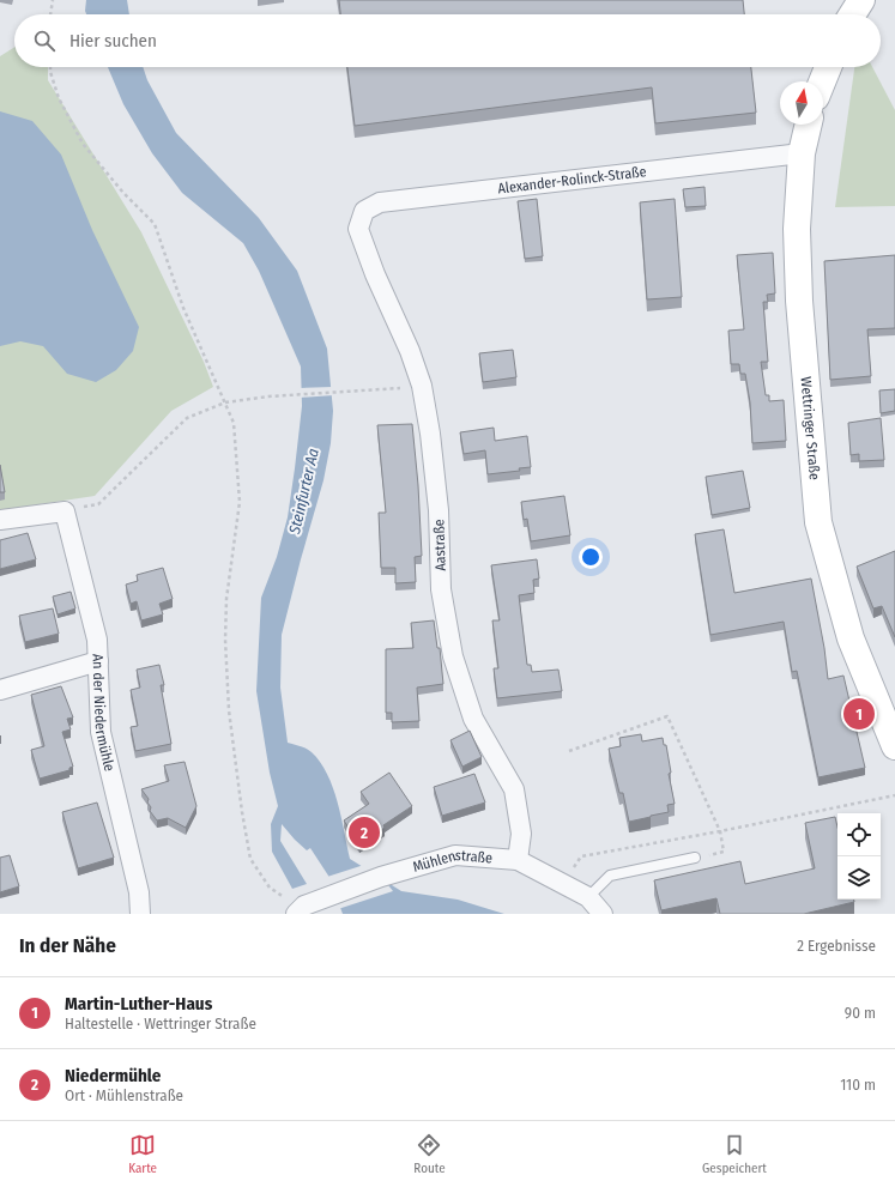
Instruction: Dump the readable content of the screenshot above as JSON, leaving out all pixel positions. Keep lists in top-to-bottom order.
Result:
{
  "streets": {
    "main road": ["Wettringer Straße"],
    "street": [
      "Alexander-Rolinck-Straße",
      "Aastraße",
      "An der Niedermühle",
      "Mühlenstraße"
    ]
  },
  "crossings": [
    ["Alexander-Rolinck-Straße", "Wettringer Straße"],
    ["Alexander-Rolinck-Straße", "Aastraße"],
    ["Aastraße", "Mühlenstraße"]
  ],
  "water": ["Steinfurter Aa"],
  "north": "top",
  "page": {
    "search": "Hier suchen",
    "pins": ["1", "2"],
    "heading": ["In der Nähe", "2 Ergebnisse"],
    "list": [
      {
        "mark": "1",
        "name": "Martin-Luther-Haus",
        "note": "Haltestelle · Wettringer Straße",
        "value": "90 m"
      },
      {
        "mark": "2",
        "name": "Niedermühle",
        "note": "Ort · Mühlenstraße",
        "value": "110 m"
      }
    ],
    "nav": ["Karte", "Route", "Gespeichert"]
  }
}
